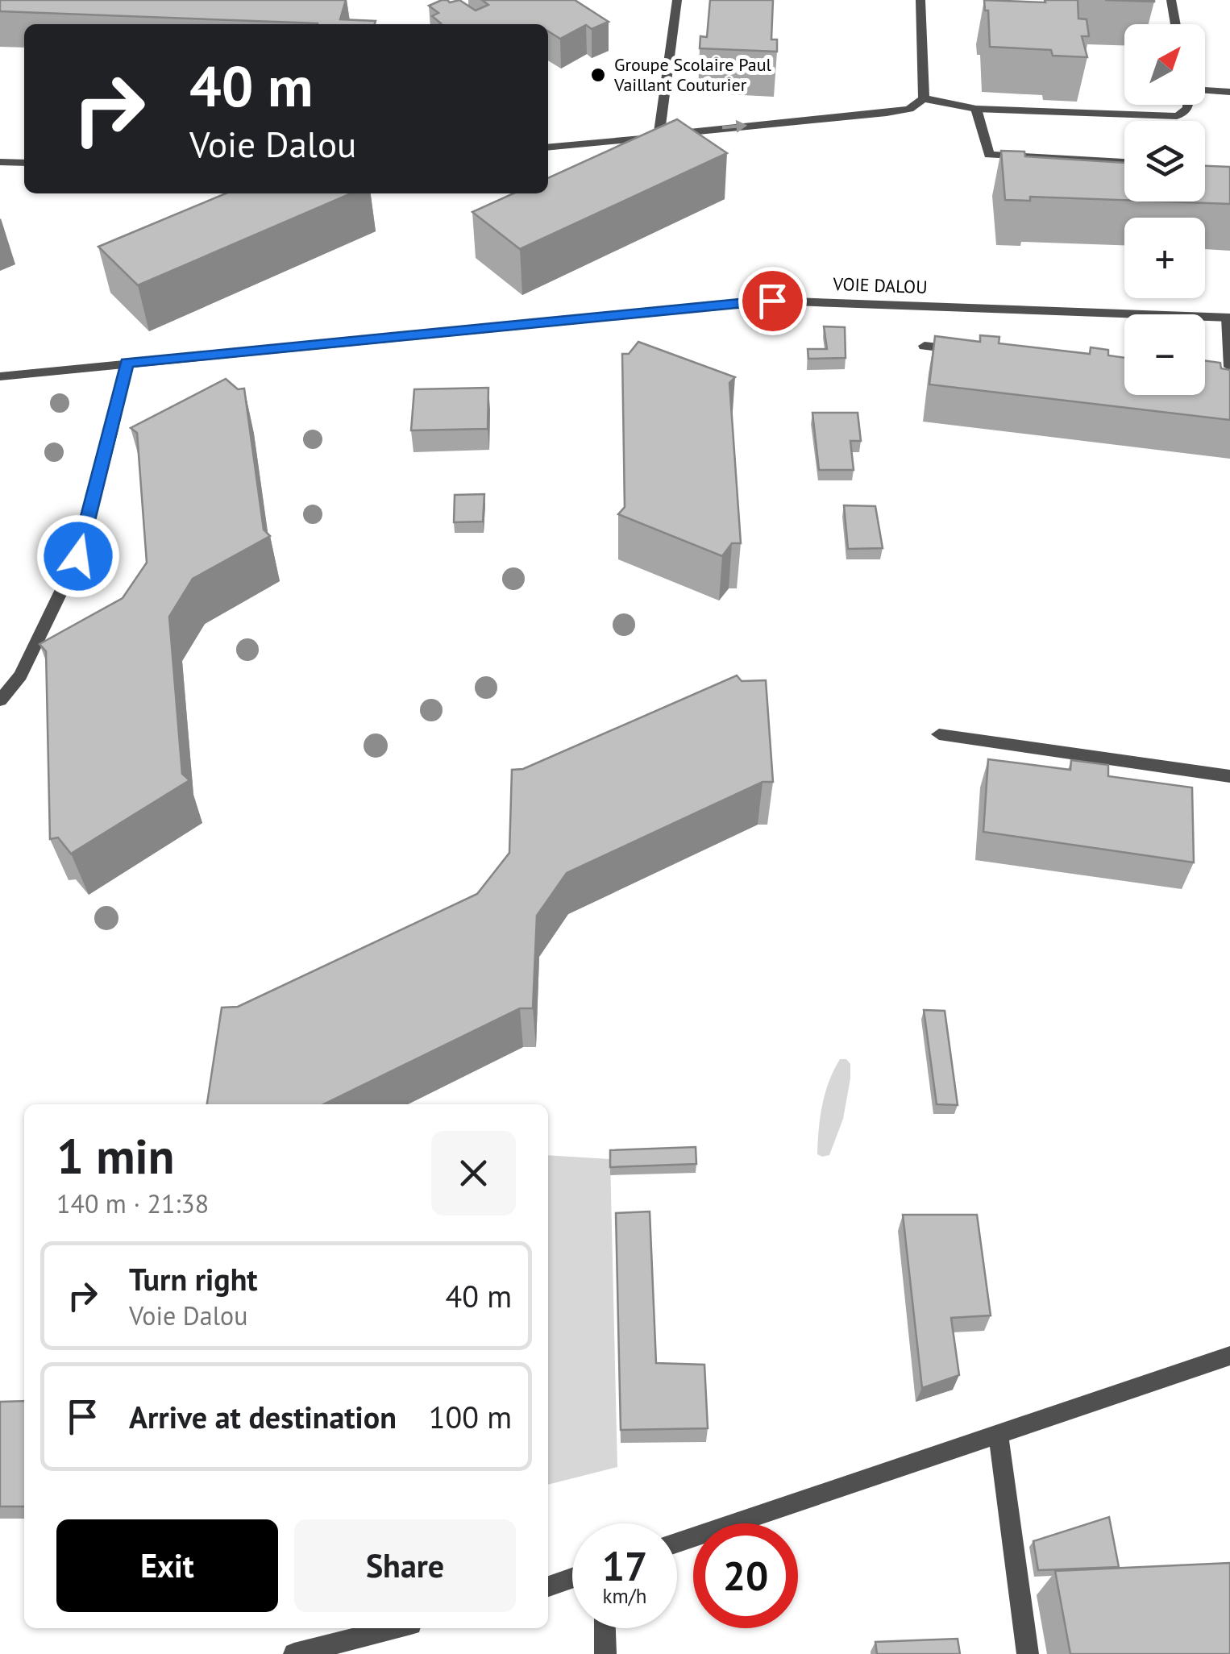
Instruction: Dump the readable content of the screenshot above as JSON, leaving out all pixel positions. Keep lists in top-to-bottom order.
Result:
{
  "streets": {
    "street": ["VOIE DALOU"]
  },
  "places": ["Groupe Scolaire Paul Vaillant Couturier"],
  "north": "top right",
  "page": {
    "map_buttons": ["+", "−"],
    "turn": ["40 m", "Voie Dalou"],
    "heading": ["1 min", "140 m · 21:38"],
    "list": [
      {
        "name": "Turn right",
        "note": "Voie Dalou",
        "value": "40 m"
      },
      {
        "name": "Arrive at destination",
        "value": "100 m"
      }
    ],
    "buttons": ["Exit", "Share"],
    "speed": "17 km/h",
    "limit": "20"
  }
}
